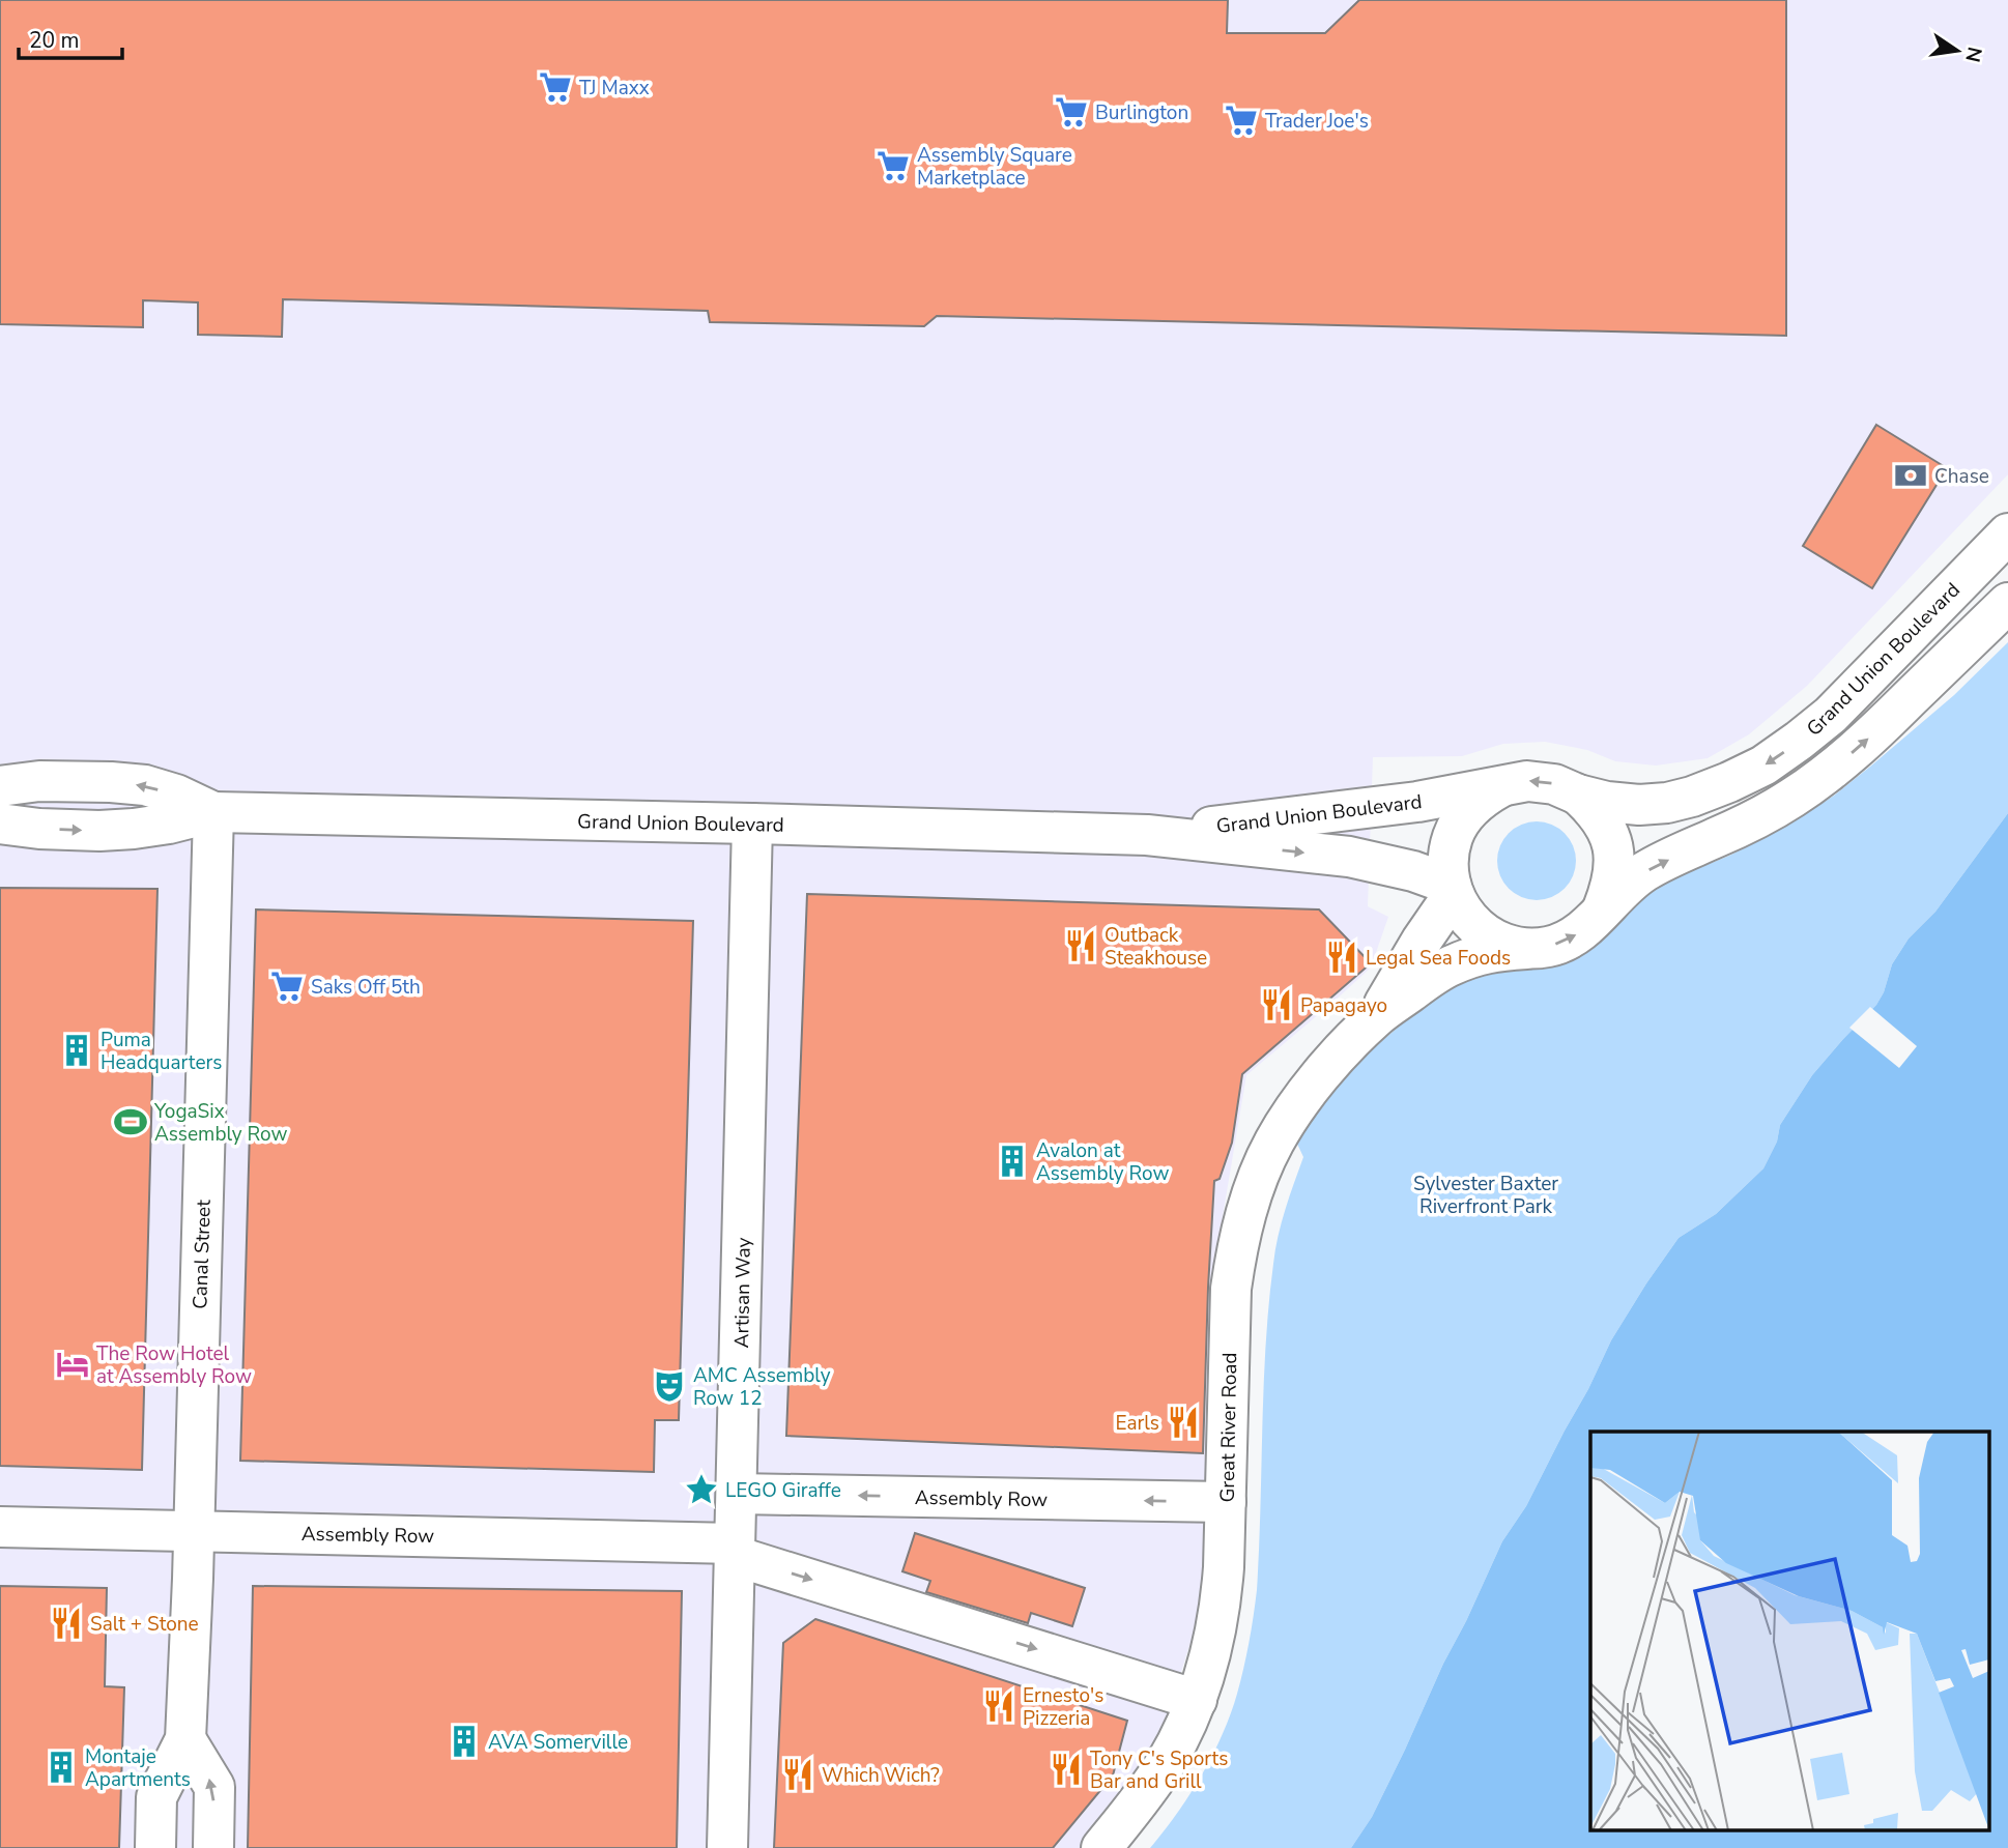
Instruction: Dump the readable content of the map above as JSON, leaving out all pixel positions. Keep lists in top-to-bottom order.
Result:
{
  "streets": {
    "street": [
      "Grand Union Boulevard",
      "Canal Street",
      "Artisan Way",
      "Great River Road",
      "Assembly Row"
    ]
  },
  "crossings": [
    ["Grand Union Boulevard", "Canal Street"],
    ["Grand Union Boulevard", "Artisan Way"],
    ["Grand Union Boulevard", "Great River Road"],
    ["Canal Street", "Assembly Row"],
    ["Artisan Way", "Assembly Row"],
    ["Great River Road", "Assembly Row"]
  ],
  "parks": ["Sylvester Baxter Riverfront Park"],
  "places": {
    "supermarket": [
      "TJ Maxx",
      "Burlington",
      "Trader Joe's",
      "Assembly Square Marketplace",
      "Saks Off 5th"
    ],
    "bank": ["Chase"],
    "restaurant": [
      "Outback Steakhouse",
      "Legal Sea Foods",
      "Papagayo",
      "Earls",
      "Salt + Stone",
      "Ernesto's Pizzeria",
      "Tony C's Sports Bar and Grill",
      "Which Wich?"
    ],
    "building": [
      "Puma Headquarters",
      "Avalon at Assembly Row",
      "AVA Somerville",
      "Montaje Apartments"
    ],
    "sports": ["YogaSix Assembly Row"],
    "hotel": ["The Row Hotel at Assembly Row"],
    "theatre": ["AMC Assembly Row 12"],
    "place": ["LEGO Giraffe"]
  },
  "scale_bar": "20 m",
  "north": "right"
}
